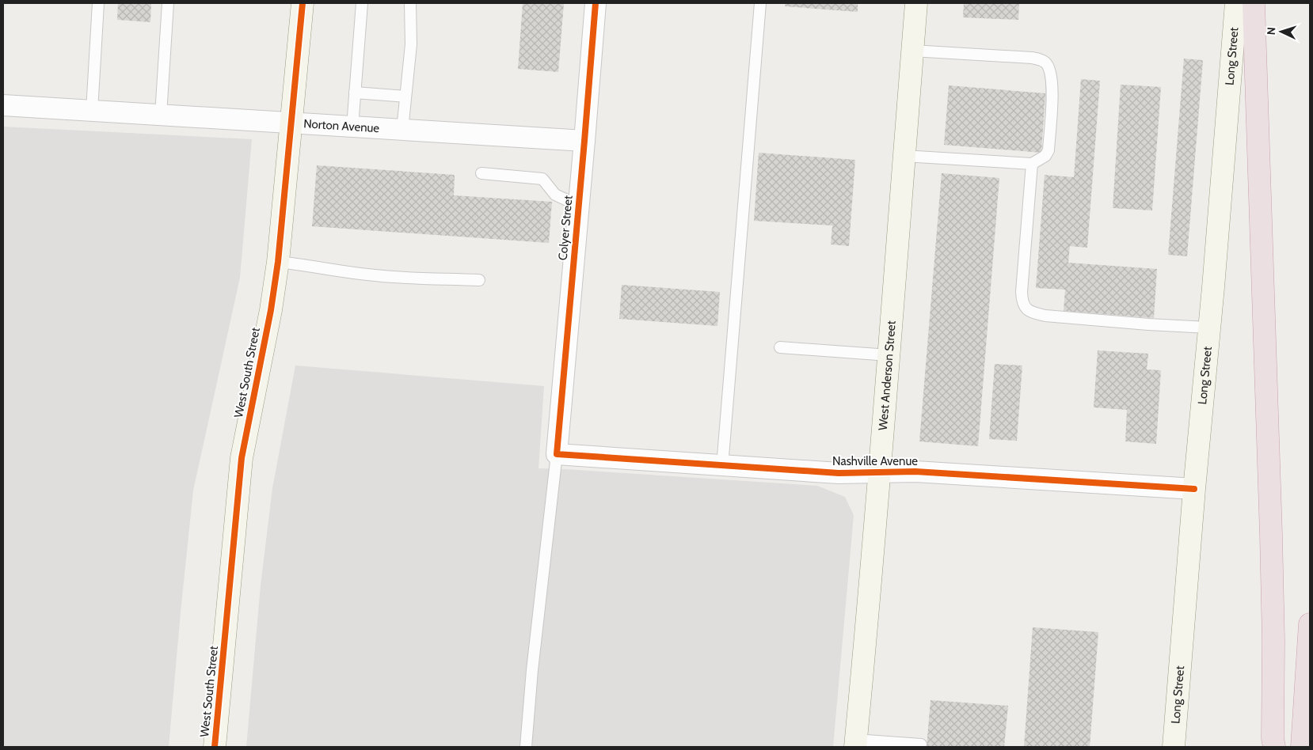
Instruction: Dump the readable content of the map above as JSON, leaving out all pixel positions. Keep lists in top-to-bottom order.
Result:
{
  "streets": {
    "street": [
      "Long Street",
      "Norton Avenue",
      "Colyer Street",
      "West South Street",
      "West Anderson Street",
      "Nashville Avenue"
    ]
  },
  "crossings": [
    ["Long Street", "Nashville Avenue"],
    ["Norton Avenue", "Colyer Street"],
    ["Norton Avenue", "West South Street"],
    ["Colyer Street", "Nashville Avenue"],
    ["West Anderson Street", "Nashville Avenue"]
  ],
  "north": "left"
}
